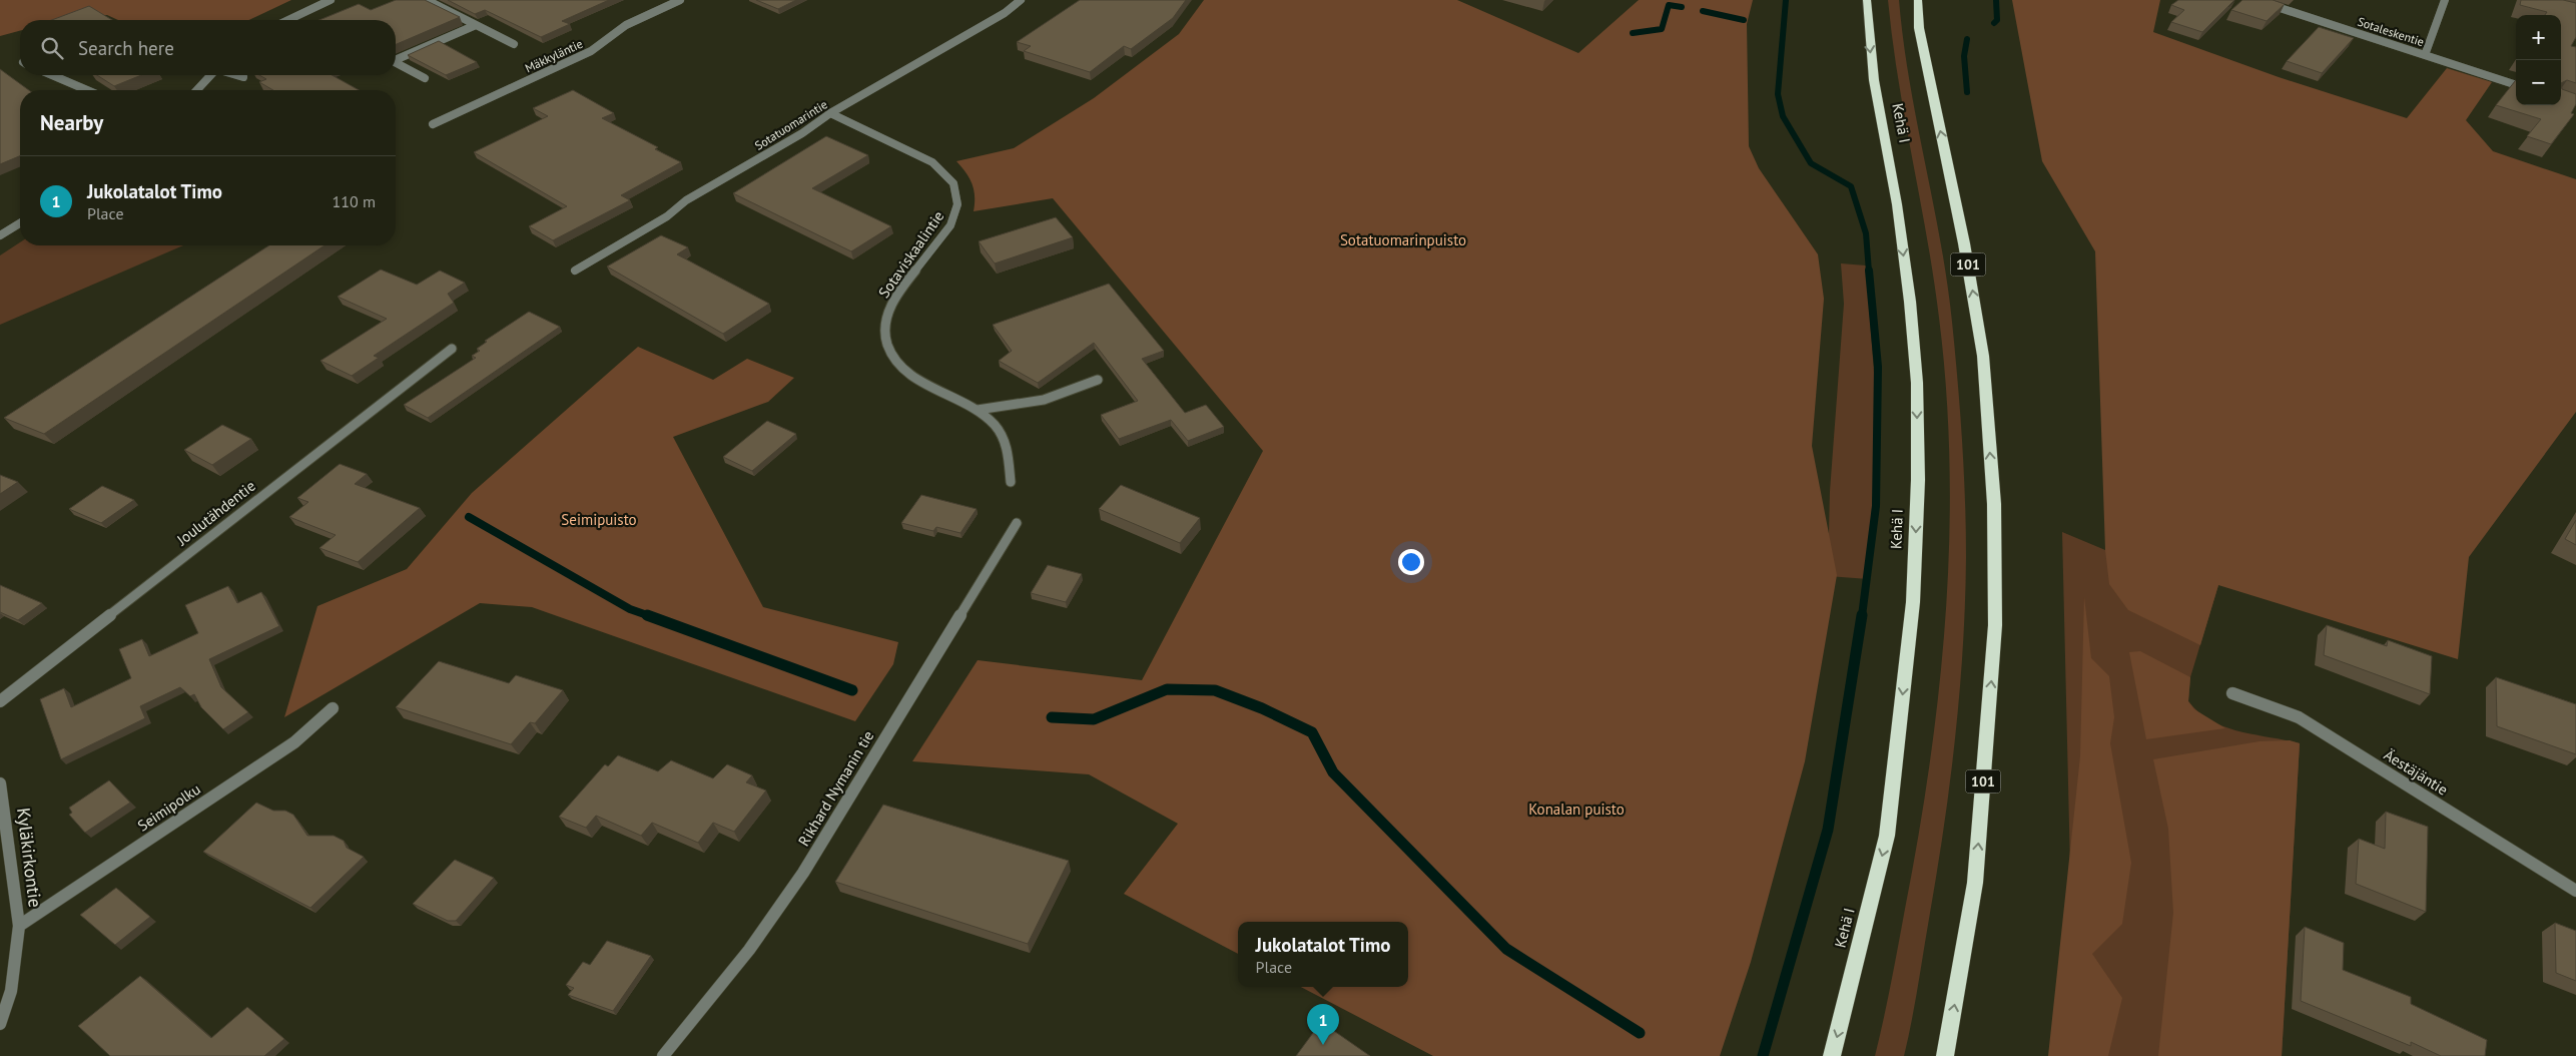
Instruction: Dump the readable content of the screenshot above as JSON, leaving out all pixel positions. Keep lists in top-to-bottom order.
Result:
{
  "streets": {
    "highway": ["Kehä I", "101"],
    "street": [
      "Sotaleskentie",
      "Mäkkyläntie",
      "Sotatuomarintie",
      "Sotaviskaalintie",
      "Joulutähdentie",
      "Äestäjäntie",
      "Rikhard Nymanin tie",
      "Seimipolku",
      "Kyläkirkontie"
    ]
  },
  "crossings": [
    ["Sotatuomarintie", "Sotaviskaalintie"],
    ["Seimipolku", "Kyläkirkontie"]
  ],
  "parks": ["Sotatuomarinpuisto", "Seimipuisto", "Konalan puisto"],
  "page": {
    "map_buttons": ["+", "−"],
    "search": "Search here",
    "heading": "Nearby",
    "list": [
      {
        "mark": "1",
        "name": "Jukolatalot Timo",
        "note": "Place",
        "value": "110 m"
      }
    ],
    "popup": ["Jukolatalot Timo", "Place"],
    "pins": "1"
  }
}
